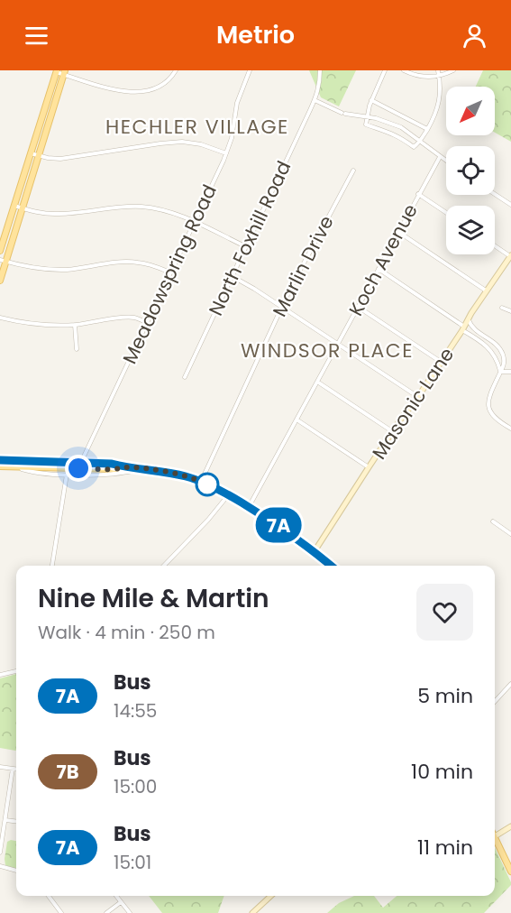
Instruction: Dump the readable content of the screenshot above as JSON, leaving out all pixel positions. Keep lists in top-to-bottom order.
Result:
{
  "streets": {
    "main road": ["Masonic Lane"],
    "street": [
      "North Foxhill Road",
      "Koch Avenue",
      "Marlin Drive",
      "Meadowspring Road"
    ]
  },
  "districts": ["HECHLER VILLAGE", "WINDSOR PLACE"],
  "lines": ["bus line 7A"],
  "north": "bottom left",
  "page": {
    "header": "Metrio",
    "on_map": "7A",
    "heading": ["Nine Mile & Martin", "Walk · 4 min · 250 m"],
    "list": [
      {
        "mark": "7A",
        "name": "Bus",
        "note": "14:55",
        "value": "5 min"
      },
      {
        "mark": "7B",
        "name": "Bus",
        "note": "15:00",
        "value": "10 min"
      },
      {
        "mark": "7A",
        "name": "Bus",
        "note": "15:01",
        "value": "11 min"
      }
    ]
  }
}
